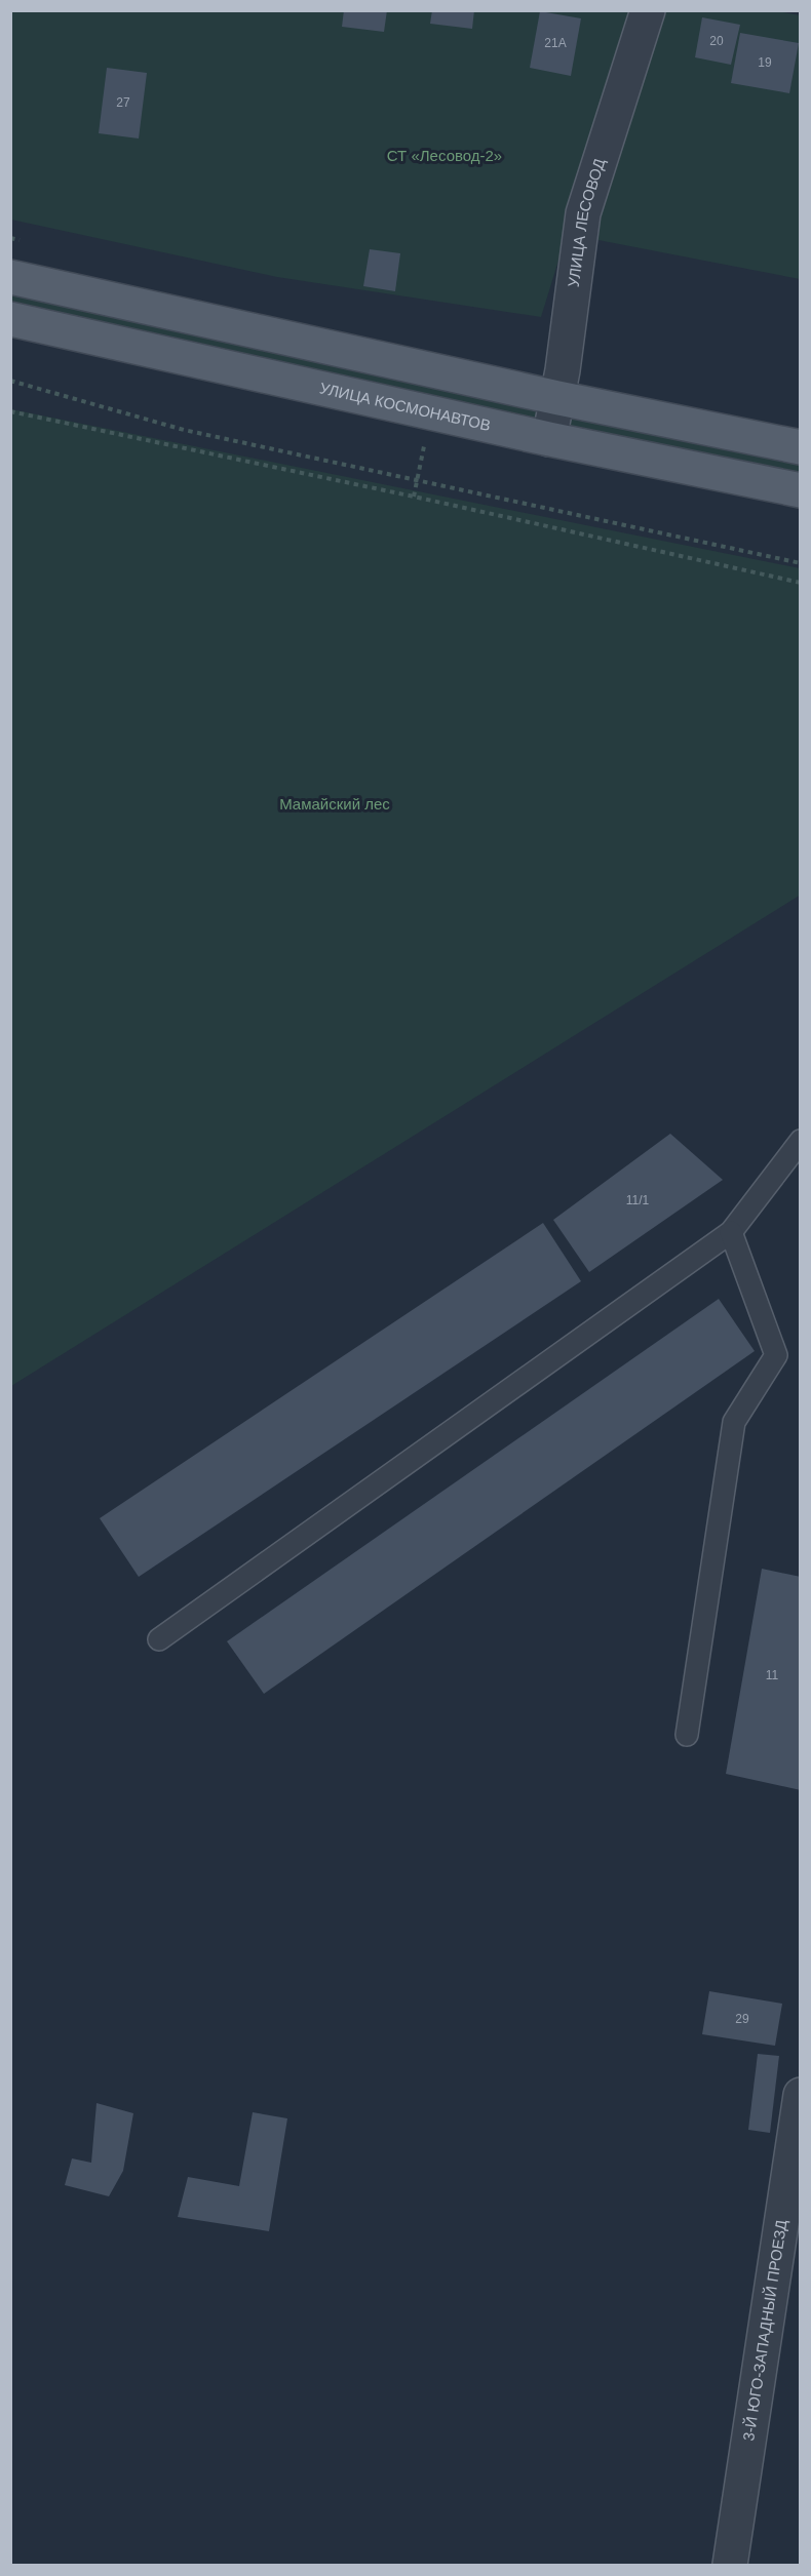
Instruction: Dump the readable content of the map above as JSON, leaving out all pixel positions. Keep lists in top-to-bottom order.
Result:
{
  "streets": {
    "main road": ["УЛИЦА КОСМОНАВТОВ"],
    "street": ["УЛИЦА ЛЕСОВОД", "3-Й ЮГО-ЗАПАДНЫЙ ПРОЕЗД"]
  },
  "crossings": [
    ["УЛИЦА ЛЕСОВОД", "УЛИЦА КОСМОНАВТОВ"]
  ],
  "parks": ["СТ «Лесовод-2»", "Мамайский лес"],
  "house_numbers": [
    "20",
    "21А",
    "19",
    "27",
    "11/1",
    "11",
    "29"
  ]
}
